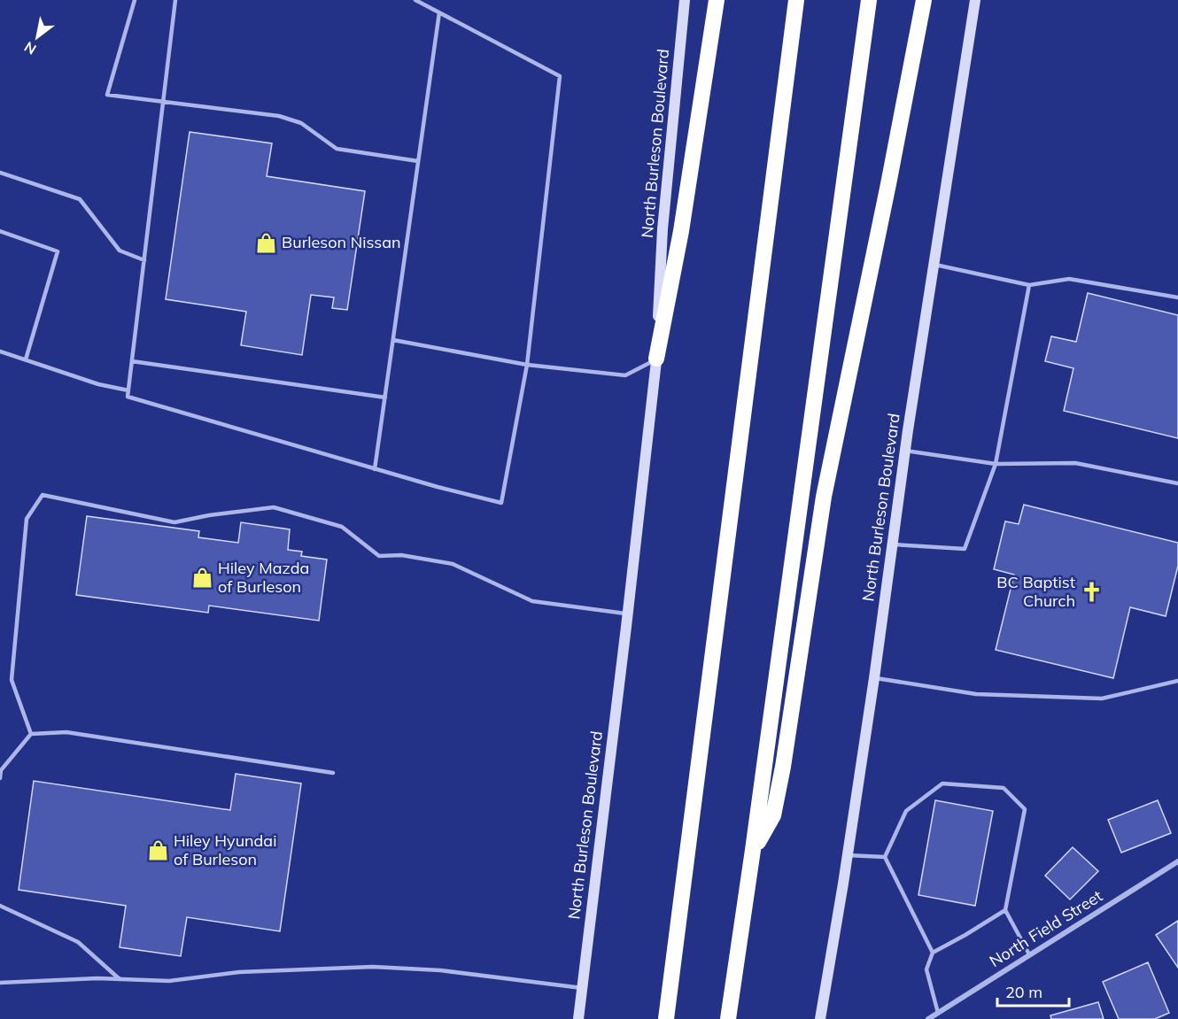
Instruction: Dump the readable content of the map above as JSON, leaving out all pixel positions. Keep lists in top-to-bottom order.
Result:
{
  "streets": {
    "main road": ["North Burleson Boulevard"],
    "street": ["North Field Street"]
  },
  "places": {
    "shop": ["Burleson Nissan", "Hiley Mazda of Burleson", "Hiley Hyundai of Burleson"],
    "church": ["BC Baptist Church"]
  },
  "scale_bar": "20 m",
  "north": "bottom left"
}
